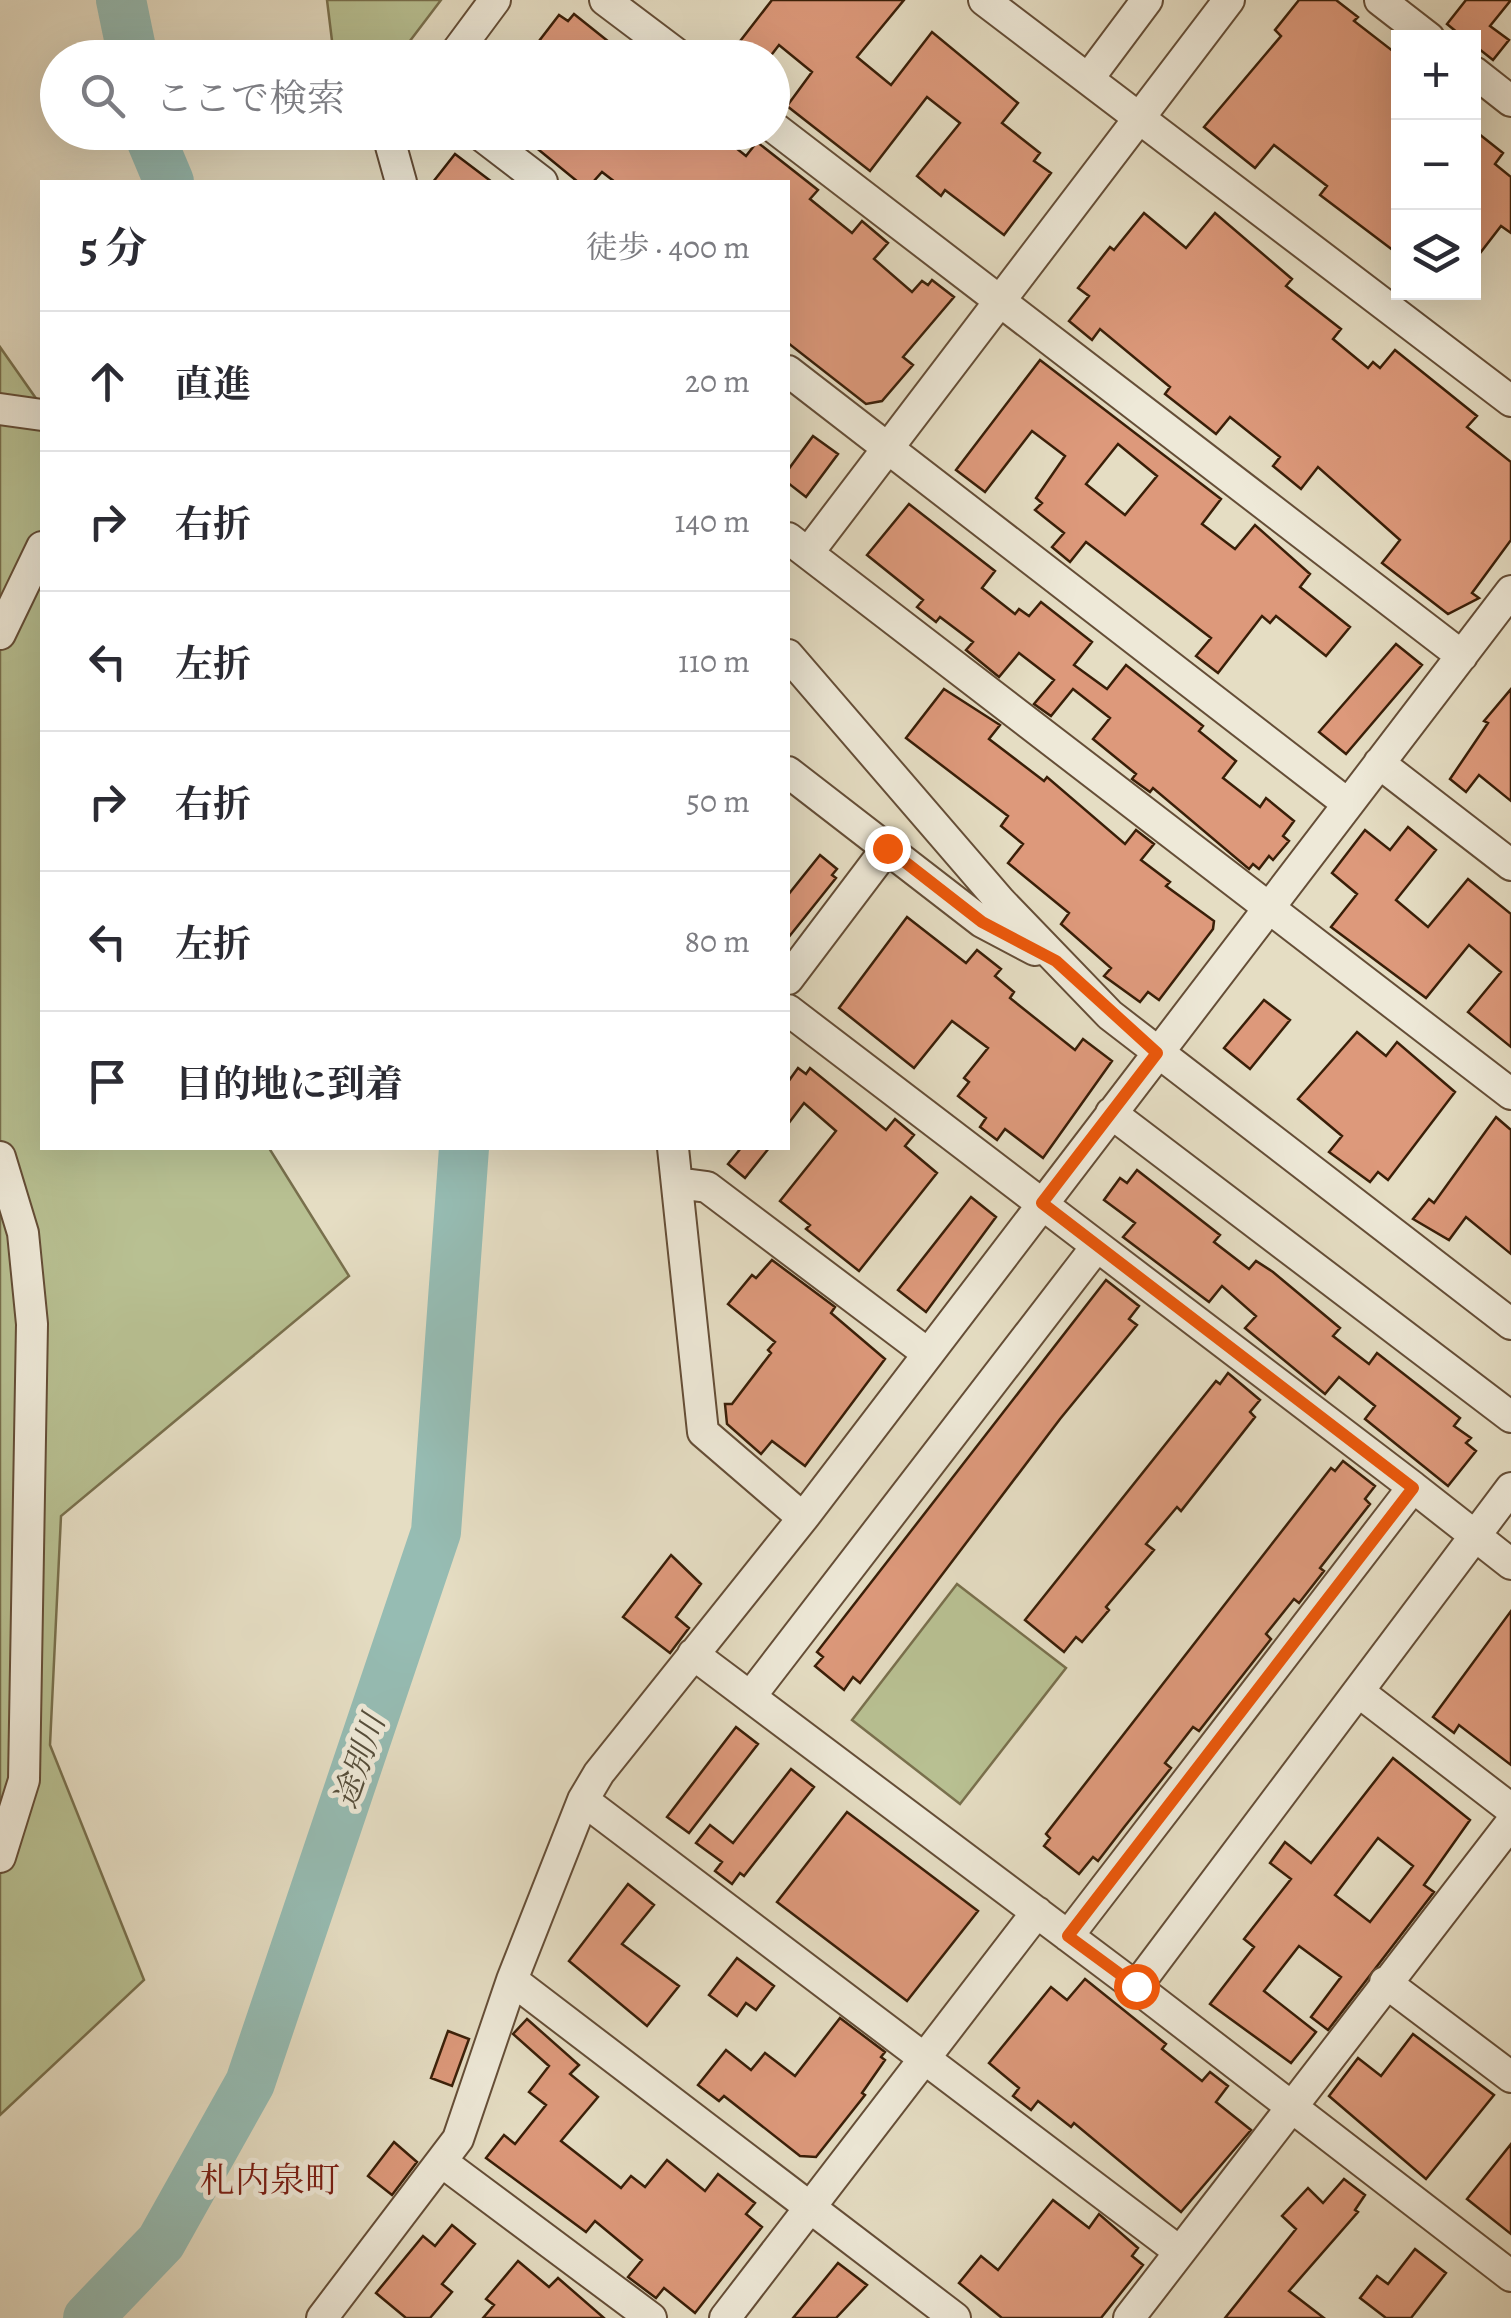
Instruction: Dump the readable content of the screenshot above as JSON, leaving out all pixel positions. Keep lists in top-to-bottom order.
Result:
{
  "districts": ["札内泉町"],
  "water": ["途別川"],
  "page": {
    "map_buttons": ["+", "−"],
    "search": "ここで検索",
    "heading": ["5 分", "徒歩 · 400 m"],
    "list": [
      ["直進", "20 m"],
      ["右折", "140 m"],
      ["左折", "110 m"],
      ["右折", "50 m"],
      ["左折", "80 m"],
      "目的地に到着"
    ]
  }
}
